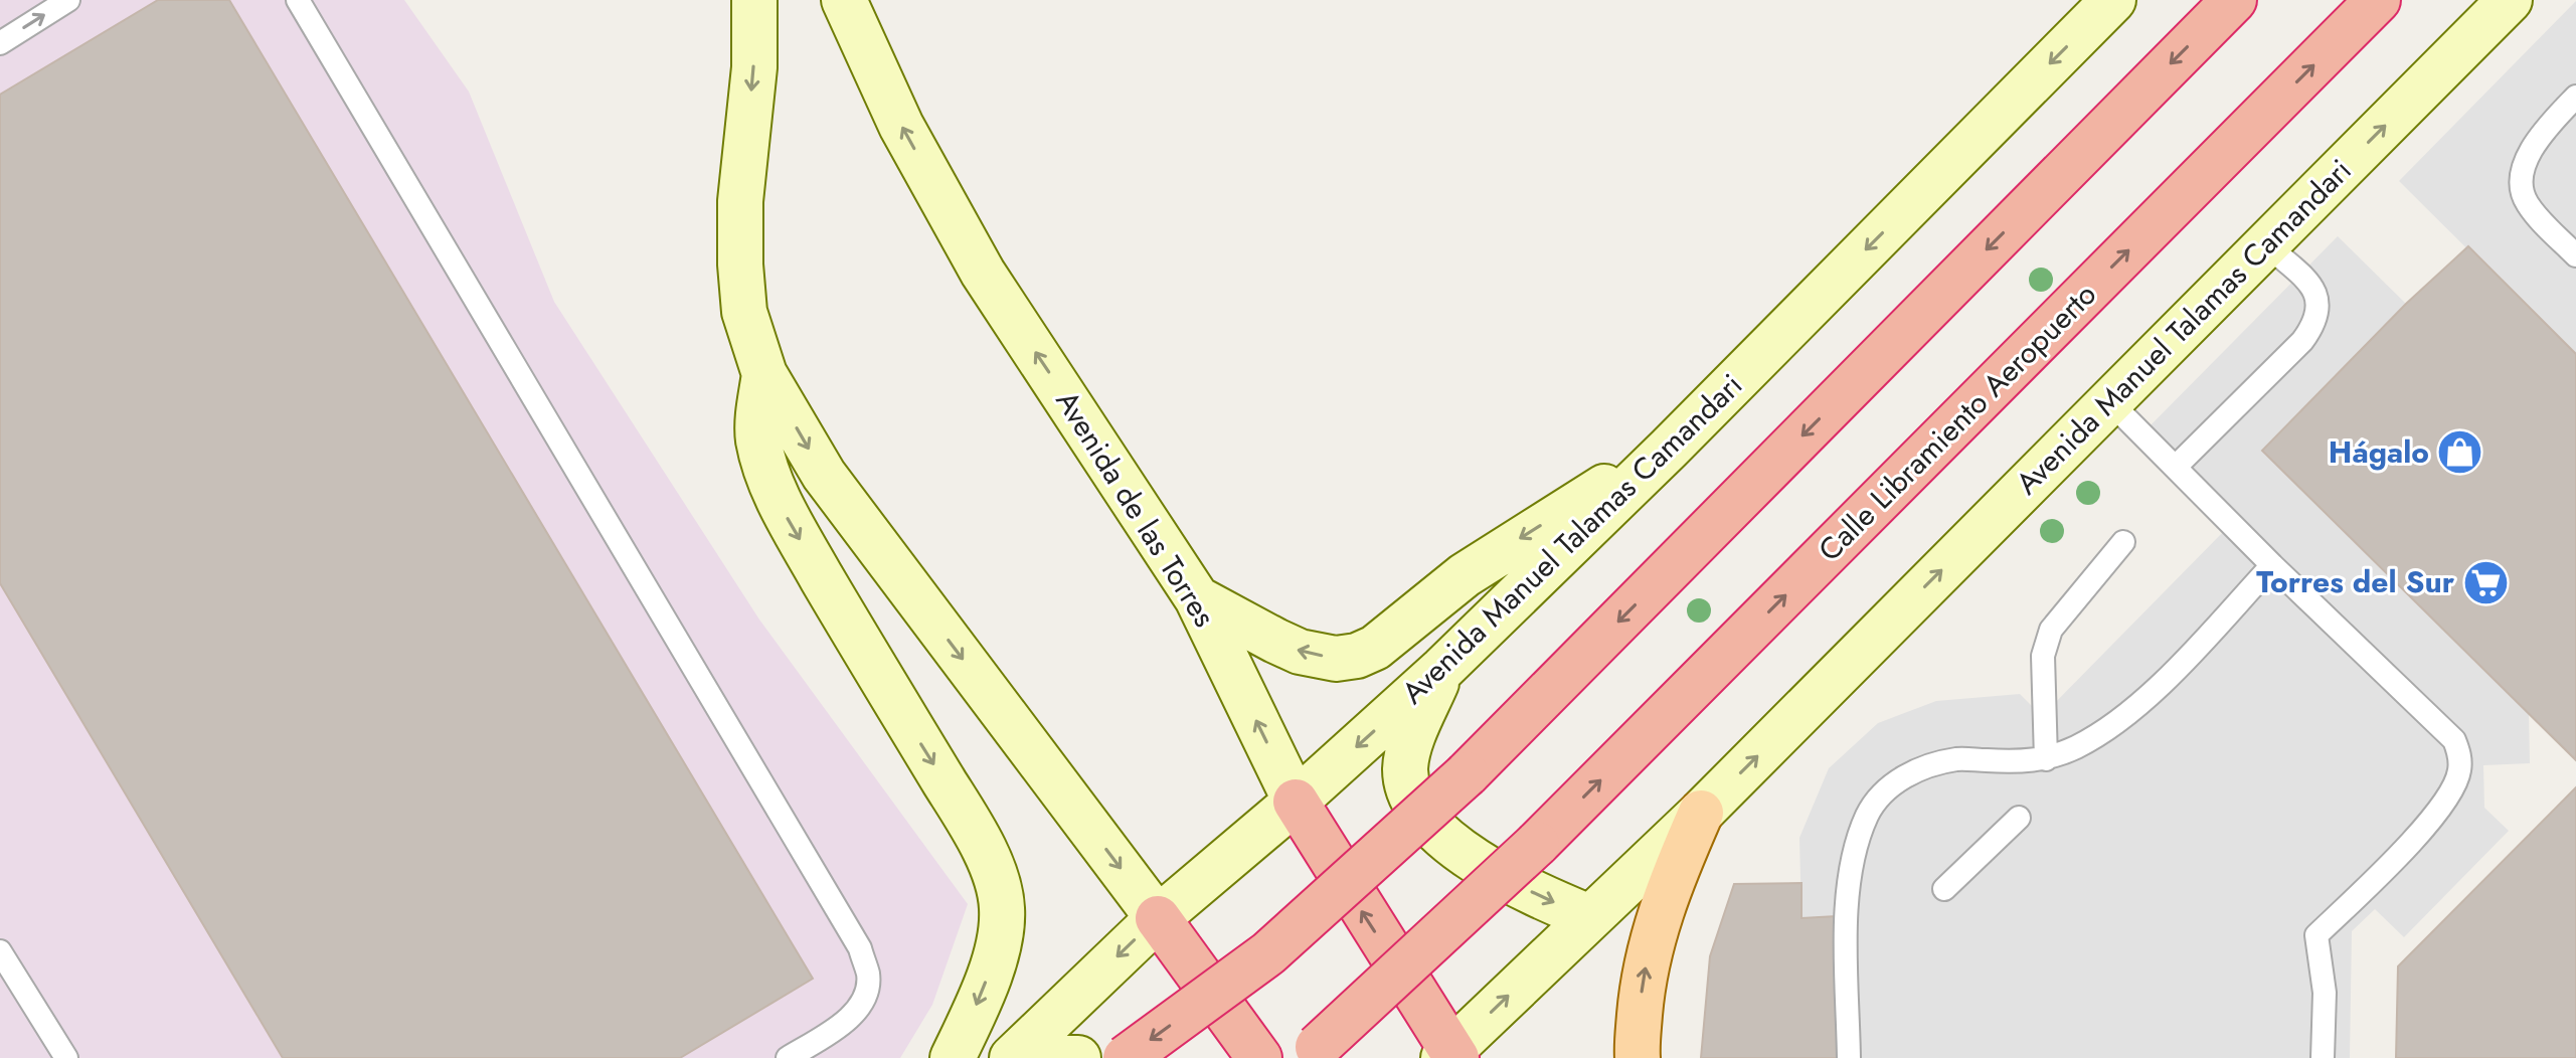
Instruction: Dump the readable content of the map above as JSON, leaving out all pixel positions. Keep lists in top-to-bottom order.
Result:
{
  "streets": {
    "highway": ["Calle Libramiento Aeropuerto", "Avenida de las Torres"],
    "main road": ["Avenida Manuel Talamas Camandari"]
  },
  "crossings": [
    ["Avenida Manuel Talamas Camandari", "Avenida de las Torres"]
  ],
  "places": {
    "shop": ["Hágalo"],
    "supermarket": ["Torres del Sur"]
  }
}
